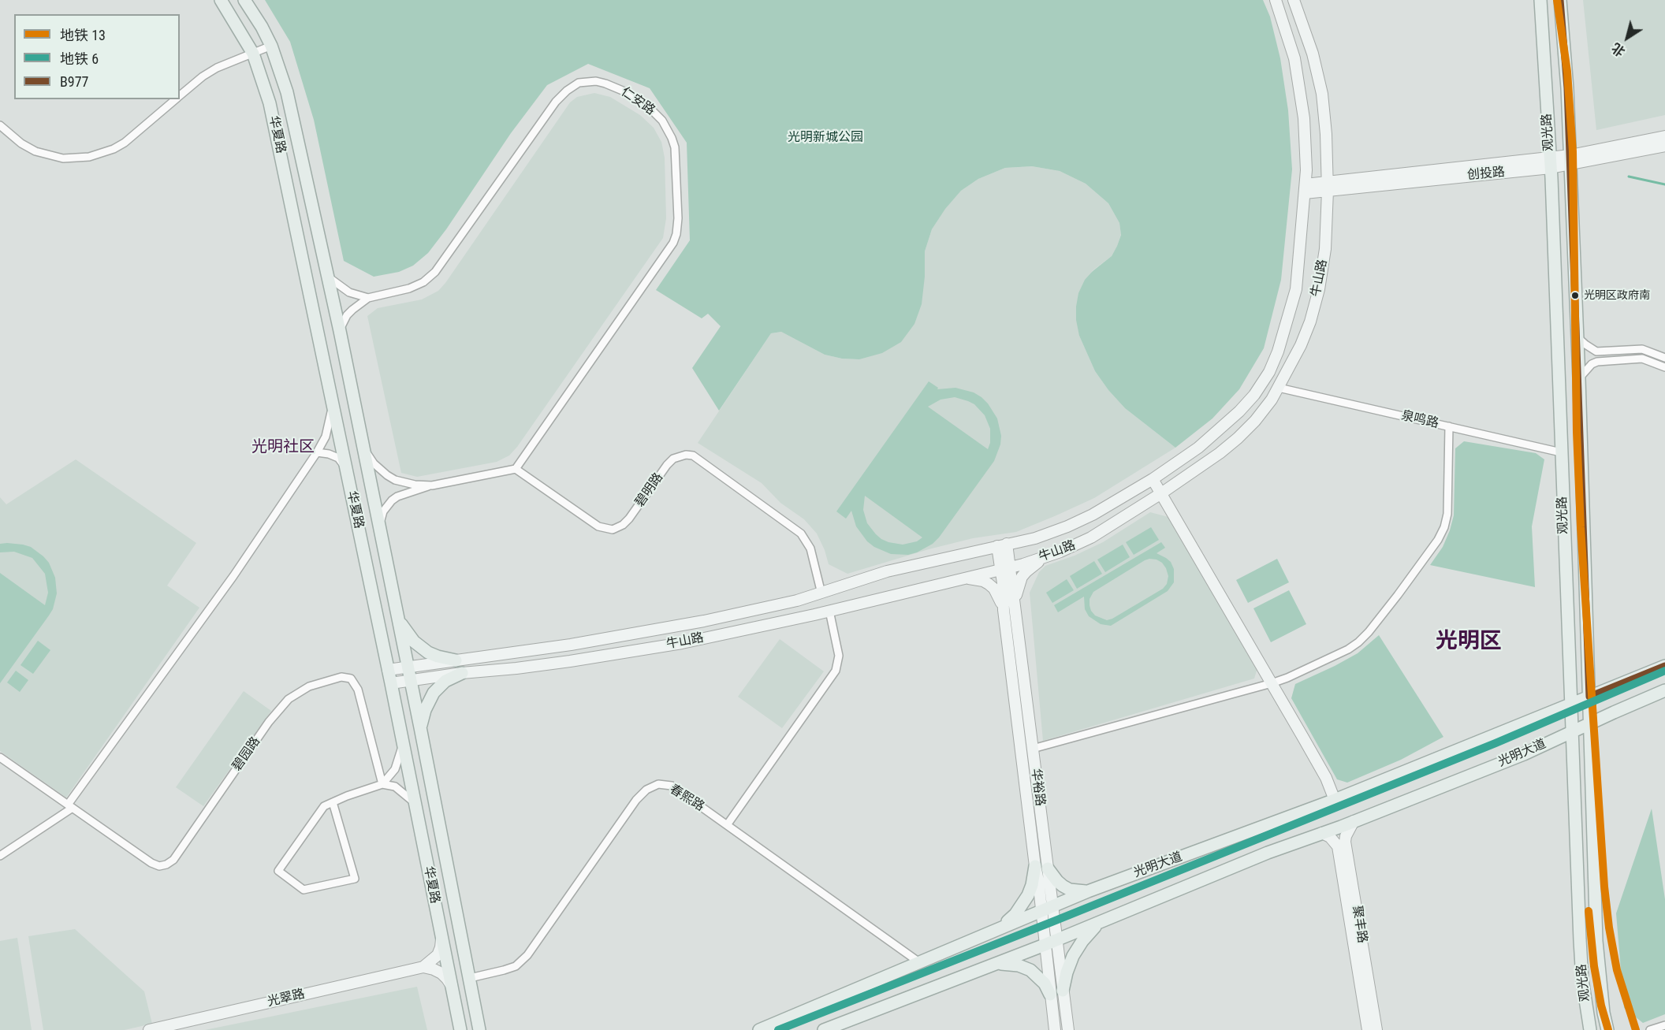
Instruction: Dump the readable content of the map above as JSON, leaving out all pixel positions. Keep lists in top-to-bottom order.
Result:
{
  "streets": {
    "main road": ["观光路", "华夏路", "光明大道"],
    "street": [
      "仁安路",
      "创投路",
      "牛山路",
      "泉鸣路",
      "碧明路",
      "碧园路",
      "华裕路",
      "春熙路",
      "聚丰路",
      "光翠路"
    ]
  },
  "crossings": [
    ["仁安路", "华夏路"],
    ["仁安路", "碧明路"],
    ["观光路", "创投路"],
    ["观光路", "泉鸣路"],
    ["观光路", "光明大道"],
    ["华夏路", "牛山路"],
    ["华夏路", "春熙路"],
    ["创投路", "牛山路"],
    ["牛山路", "泉鸣路"],
    ["牛山路", "碧明路"],
    ["牛山路", "华裕路"],
    ["光明大道", "华裕路"],
    ["光明大道", "春熙路"],
    ["光明大道", "聚丰路"]
  ],
  "districts": ["光明社区", "光明区"],
  "parks": ["光明新城公园"],
  "places": ["光明区政府南"],
  "lines": ["metro line 13", "transit line B977", "metro line 6"],
  "legend": ["地铁 13", "地铁 6", "B977"],
  "north": "bottom left"
}
